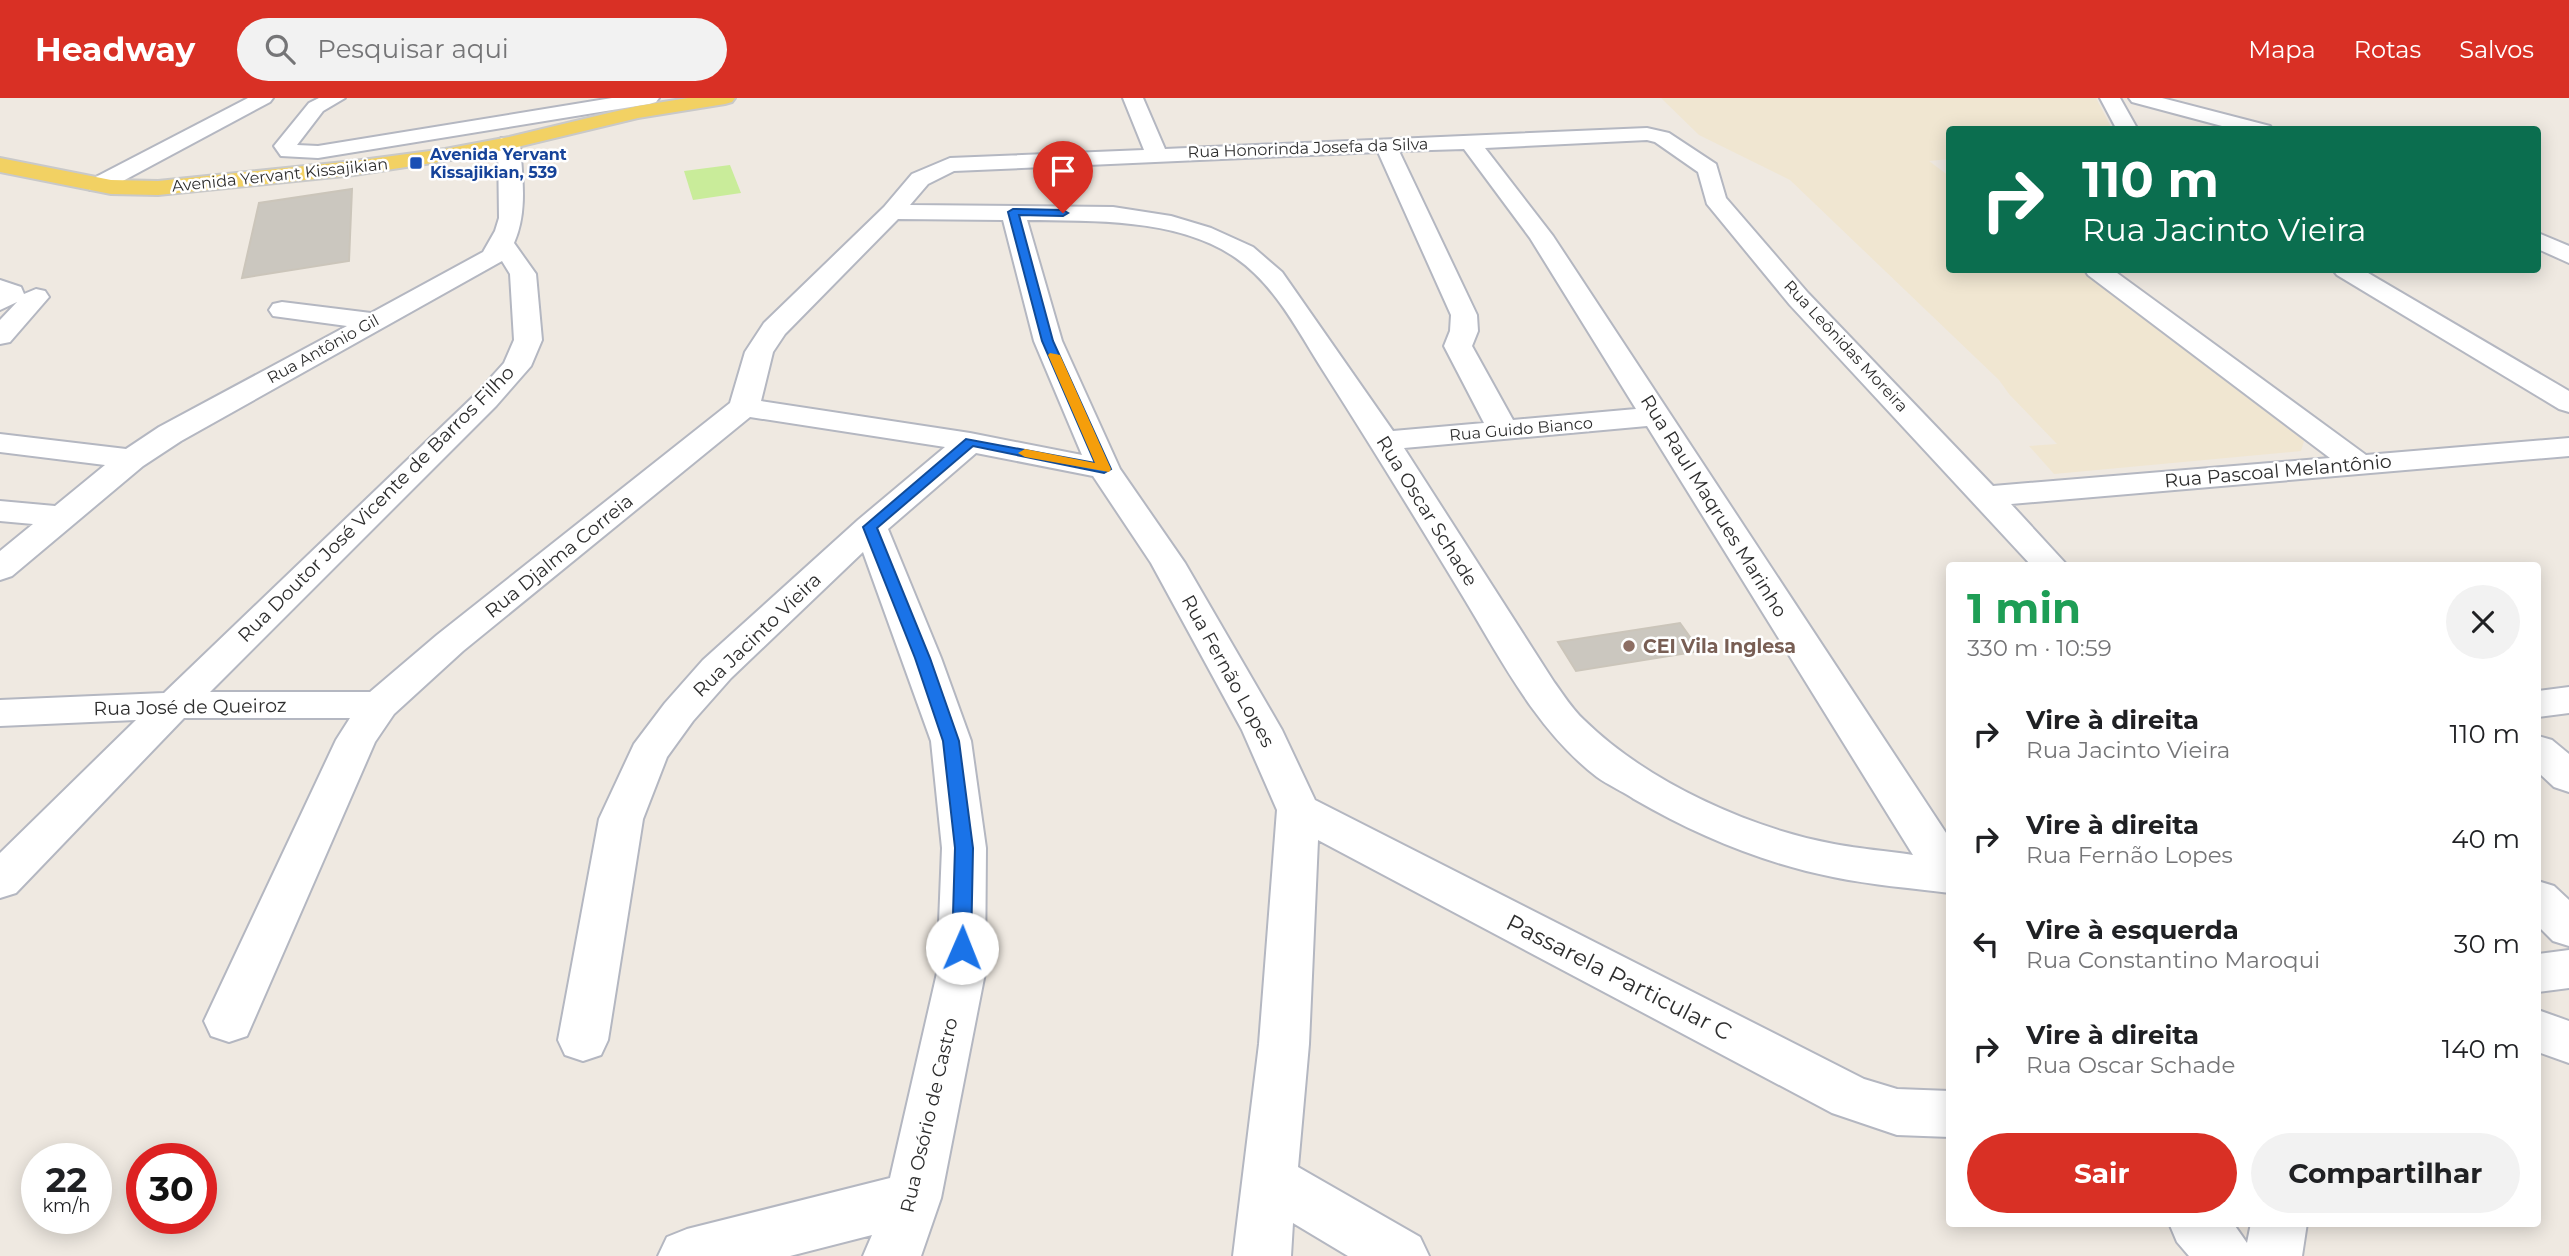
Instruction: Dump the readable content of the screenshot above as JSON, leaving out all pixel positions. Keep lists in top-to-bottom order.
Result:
{
  "streets": {
    "main road": ["Avenida Yervant Kissajikian"],
    "street": [
      "Rua Honorinda Josefa da Silva",
      "Rua Leônidas Moreira",
      "Rua Antônio Gil",
      "Rua Guido Bianco",
      "Rua Pascoal Melantônio",
      "Rua Doutor José Vicente de Barros Filho",
      "Rua Raul Maqrues Marinho",
      "Rua Oscar Schade",
      "Rua Djalma Correia",
      "Rua Jacinto Vieira",
      "Rua Fernão Lopes",
      "Rua José de Queiroz",
      "Passarela Particular C",
      "Rua Osório de Castro"
    ]
  },
  "crossings": [
    ["Rua Honorinda Josefa da Silva", "Rua Leônidas Moreira"],
    ["Rua Honorinda Josefa da Silva", "Rua Raul Maqrues Marinho"],
    ["Rua Honorinda Josefa da Silva", "Rua Oscar Schade"],
    ["Rua Leônidas Moreira", "Rua Pascoal Melantônio"],
    ["Rua Antônio Gil", "Rua Doutor José Vicente de Barros Filho"],
    ["Rua Guido Bianco", "Rua Raul Maqrues Marinho"],
    ["Rua Guido Bianco", "Rua Oscar Schade"],
    ["Rua Doutor José Vicente de Barros Filho", "Rua José de Queiroz"],
    ["Rua Oscar Schade", "Rua Fernão Lopes"],
    ["Rua Djalma Correia", "Rua José de Queiroz"],
    ["Rua Jacinto Vieira", "Rua Osório de Castro"],
    ["Rua Fernão Lopes", "Passarela Particular C"]
  ],
  "places": {
    "transit": ["Avenida Yervant Kissajikian, 539"],
    "other": ["CEI Vila Inglesa"]
  },
  "page": {
    "header": "Headway",
    "search": "Pesquisar aqui",
    "nav": ["Mapa", "Rotas", "Salvos"],
    "turn": ["110 m", "Rua Jacinto Vieira"],
    "heading": ["1 min", "330 m · 10:59"],
    "list": [
      {
        "name": "Vire à direita",
        "note": "Rua Jacinto Vieira",
        "value": "110 m"
      },
      {
        "name": "Vire à direita",
        "note": "Rua Fernão Lopes",
        "value": "40 m"
      },
      {
        "name": "Vire à esquerda",
        "note": "Rua Constantino Maroqui",
        "value": "30 m"
      },
      {
        "name": "Vire à direita",
        "note": "Rua Oscar Schade",
        "value": "140 m"
      }
    ],
    "buttons": ["Sair", "Compartilhar"],
    "speed": "22 km/h",
    "limit": "30"
  }
}
